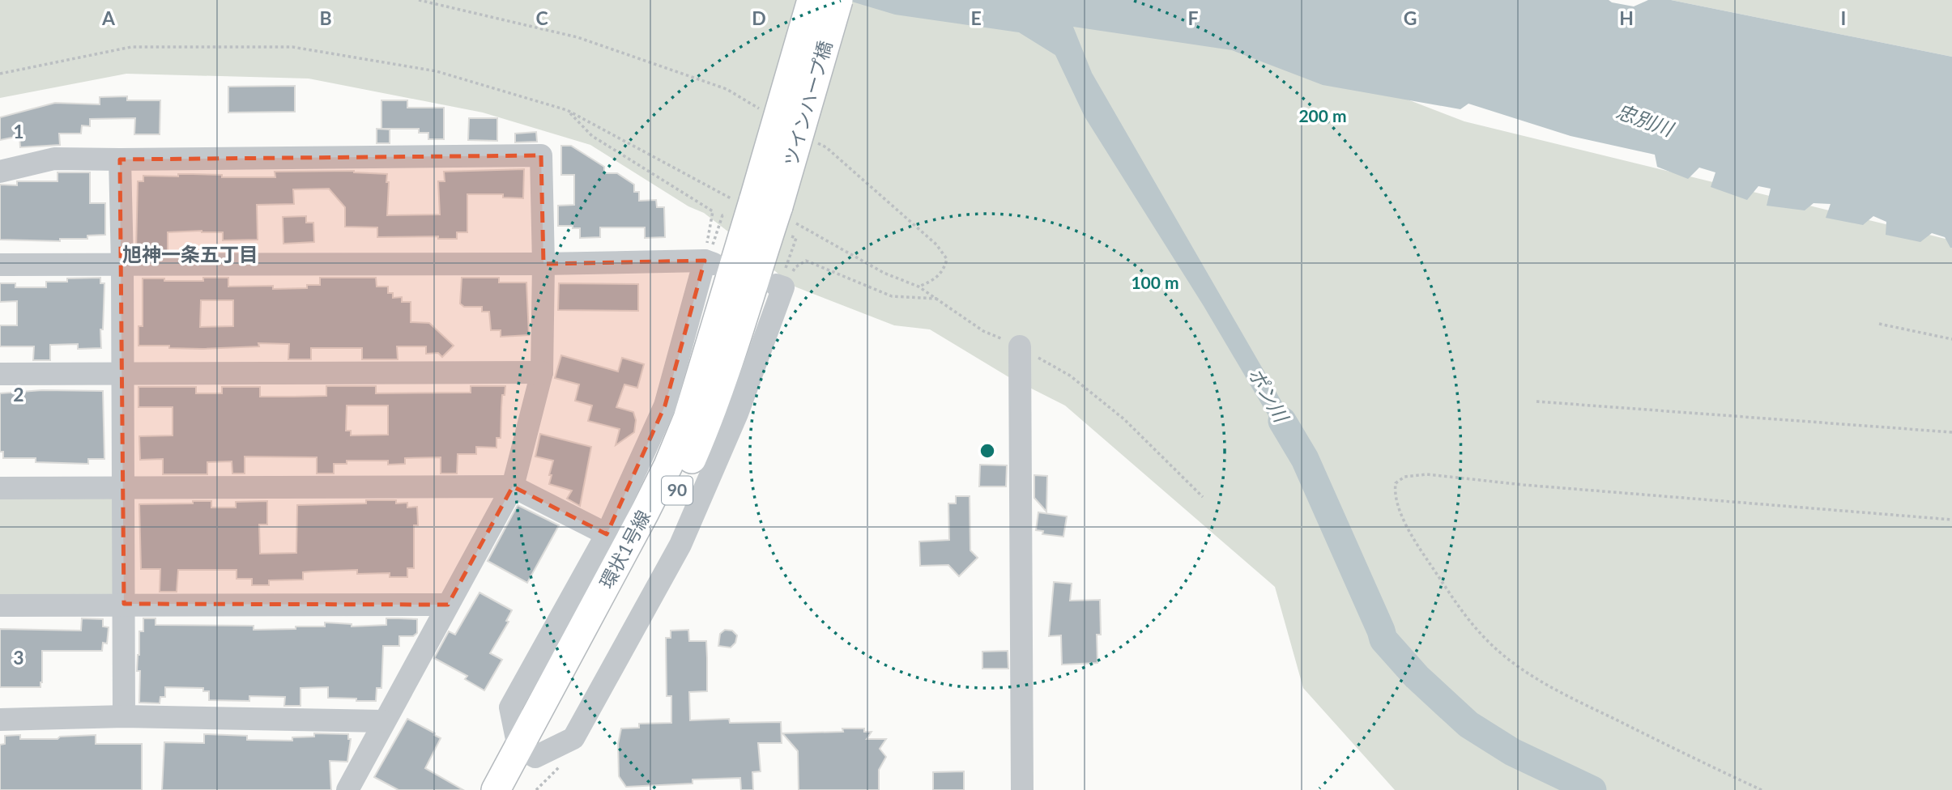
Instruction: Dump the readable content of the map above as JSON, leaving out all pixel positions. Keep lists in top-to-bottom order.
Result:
{
  "streets": {
    "main road": ["ツインハープ橋", "90", "環状1号線"]
  },
  "crossings": [
    ["ツインハープ橋", "環状1号線"]
  ],
  "districts": ["旭神一条五丁目"],
  "water": ["忠別川", "ポン川"],
  "grid": {
    "columns": [
      "A",
      "B",
      "C",
      "D",
      "E",
      "F",
      "G",
      "H",
      "I"
    ],
    "rows": ["1", "2", "3"]
  },
  "rings": ["200 m", "100 m"]
}
